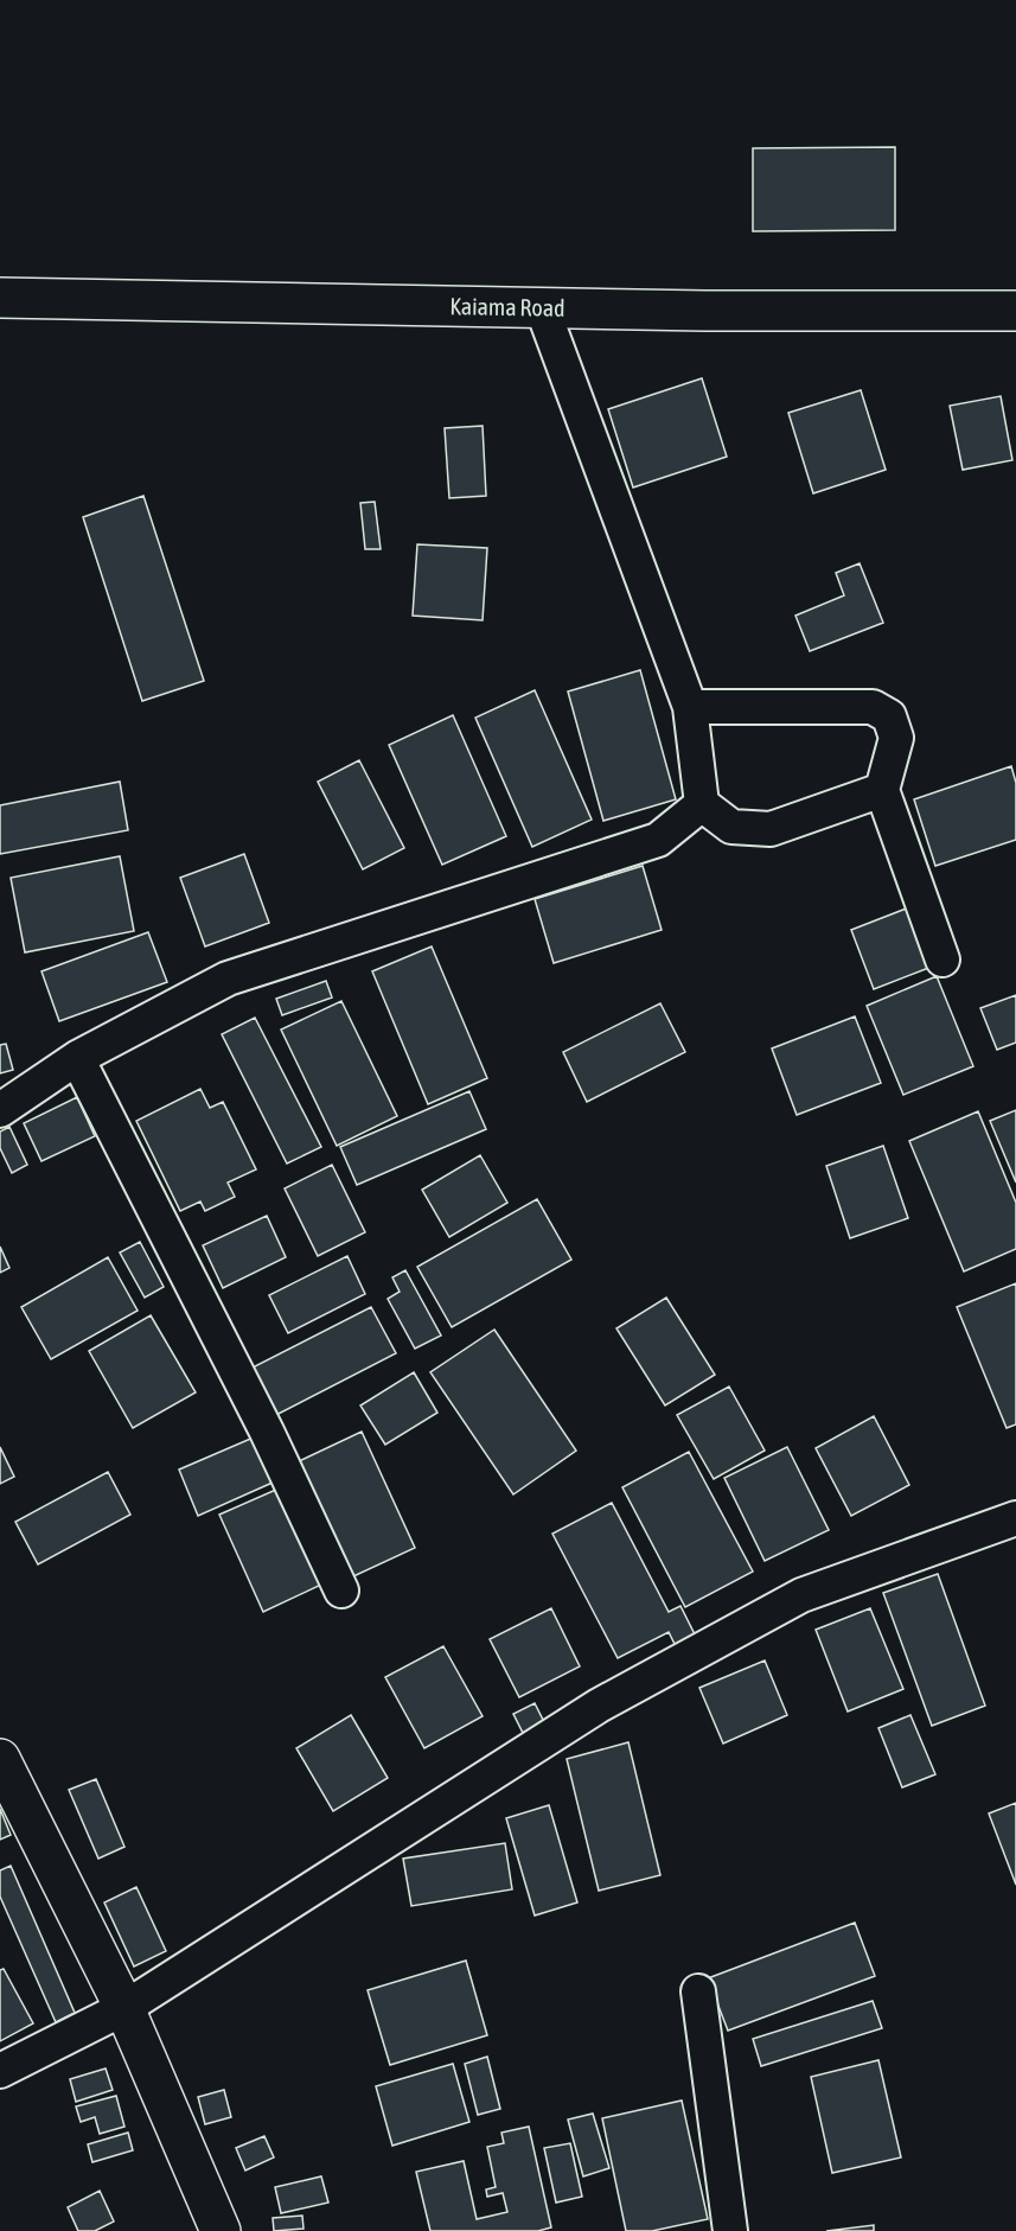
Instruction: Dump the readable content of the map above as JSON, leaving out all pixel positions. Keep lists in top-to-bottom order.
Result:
{
  "streets": {
    "main road": ["Kaiama Road"]
  }
}
